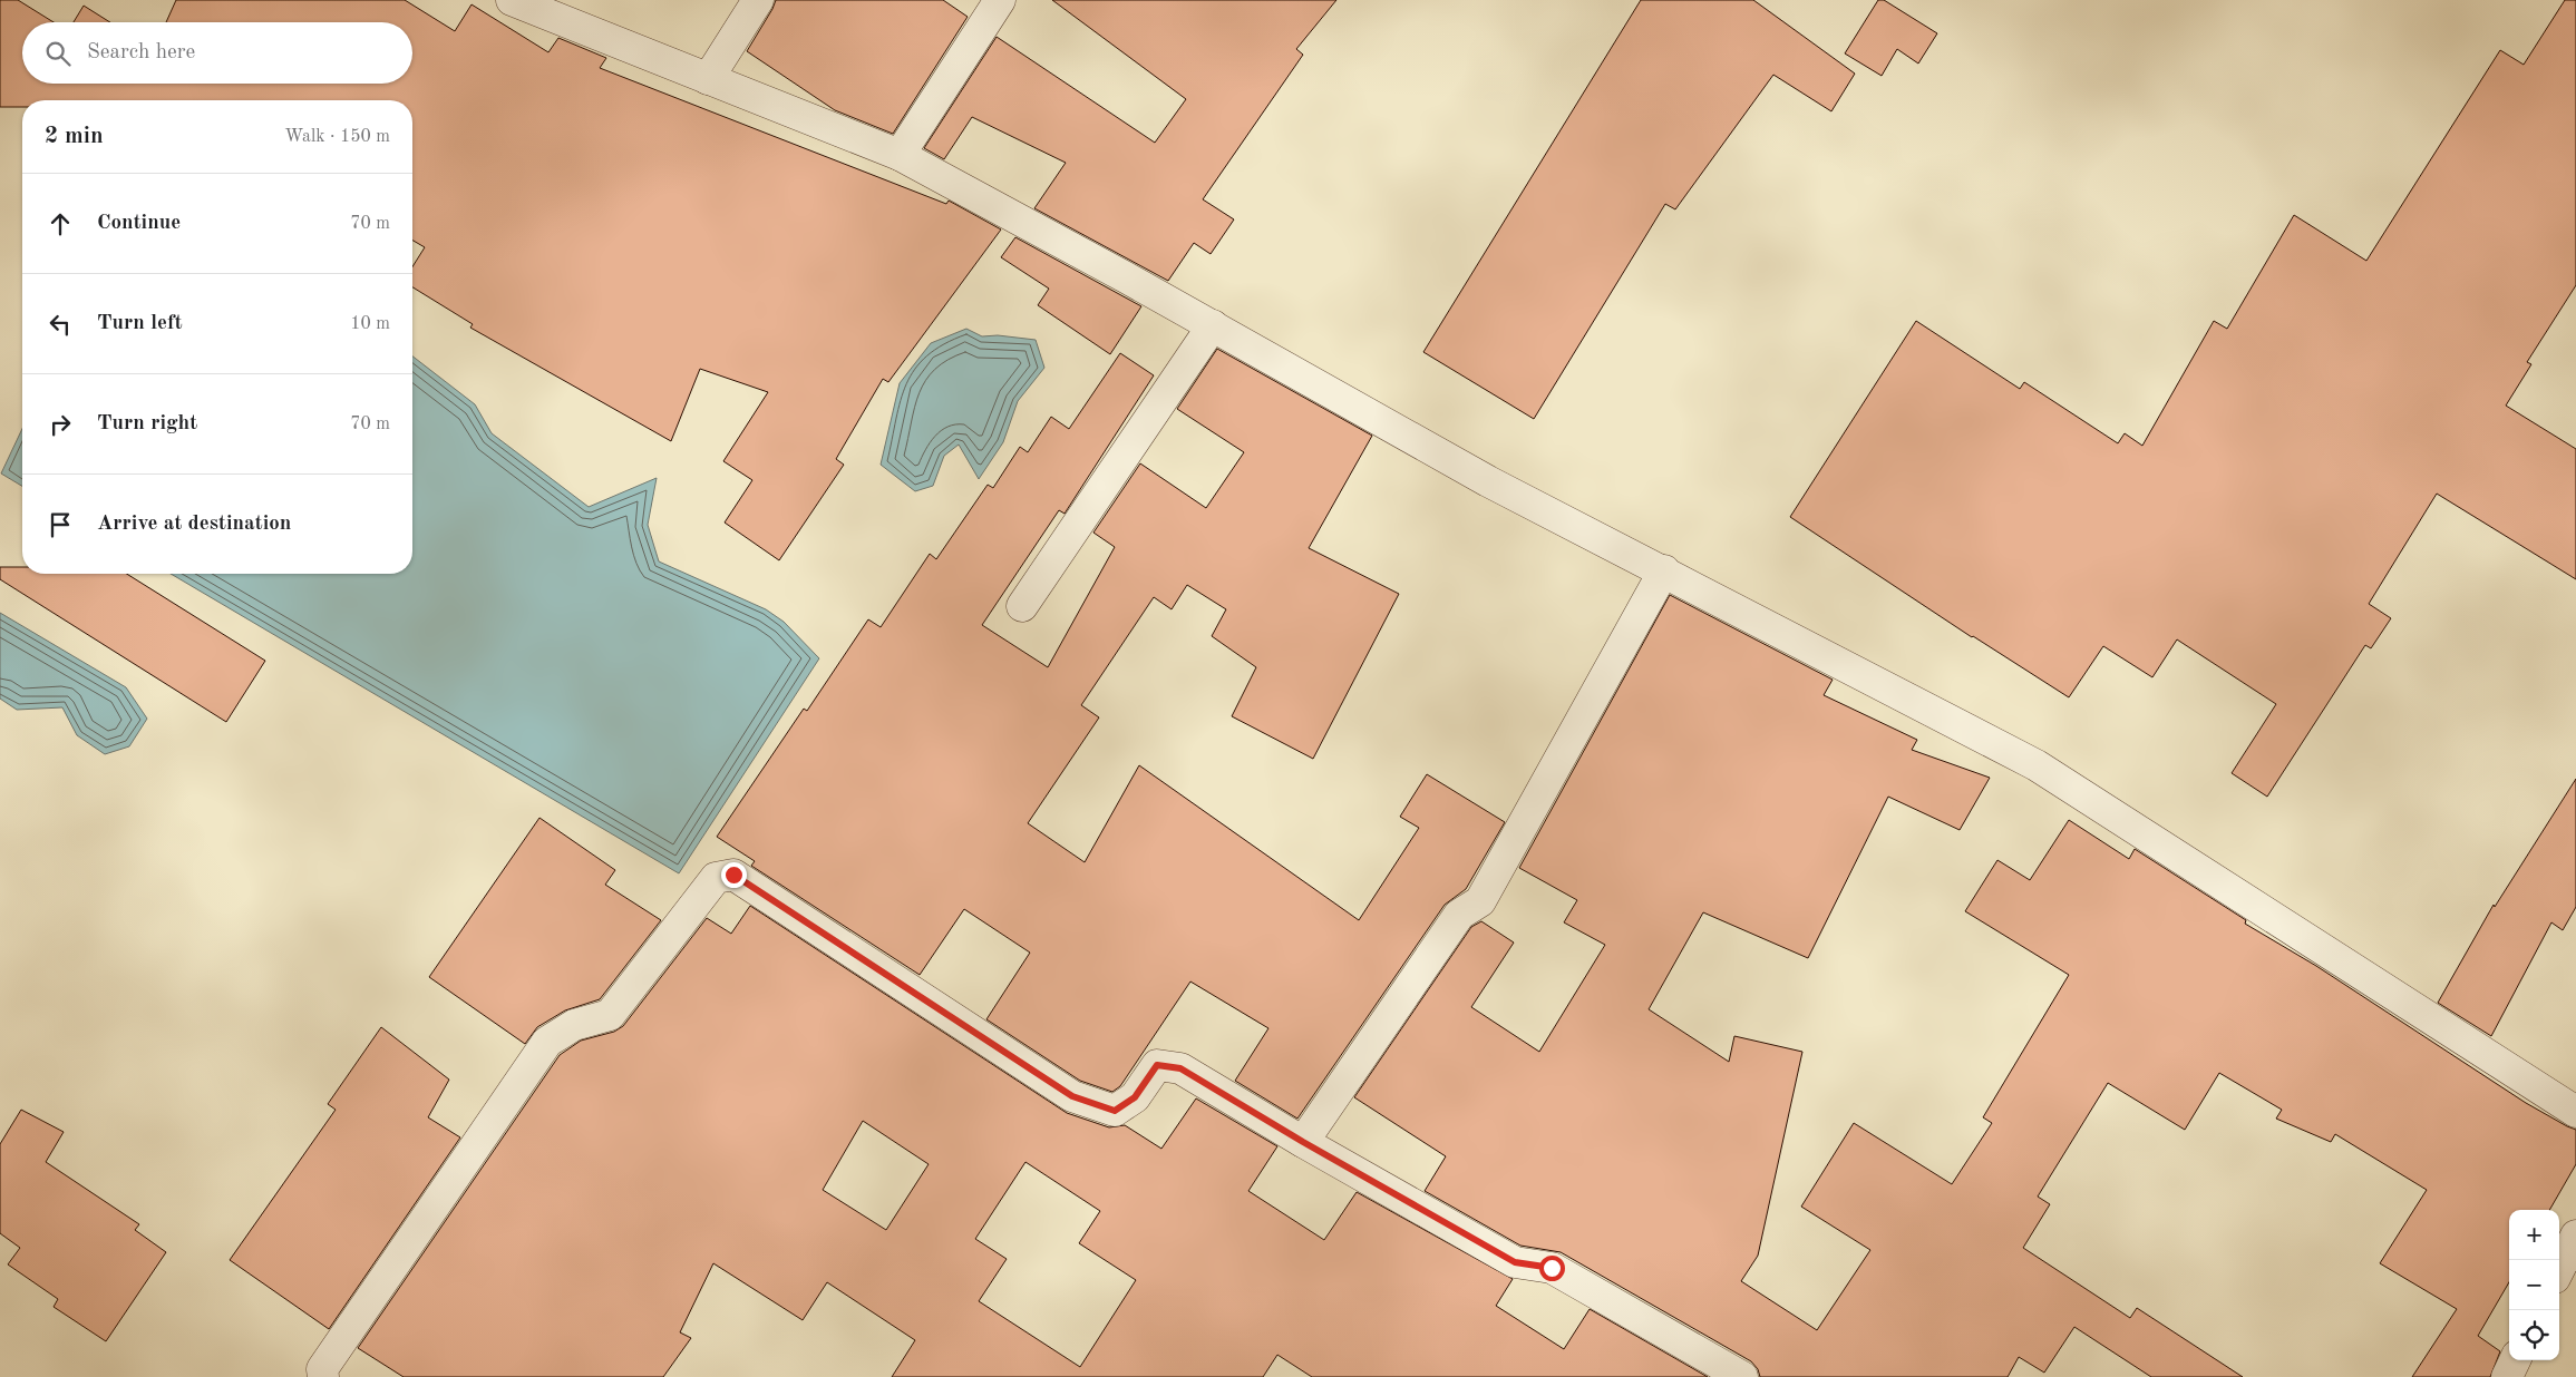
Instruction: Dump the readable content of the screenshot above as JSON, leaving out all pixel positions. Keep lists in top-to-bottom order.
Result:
{
  "page": {
    "search": "Search here",
    "heading": ["2 min", "Walk · 150 m"],
    "list": [
      ["Continue", "70 m"],
      ["Turn left", "10 m"],
      ["Turn right", "70 m"],
      "Arrive at destination"
    ],
    "map_buttons": ["+", "−"]
  }
}
